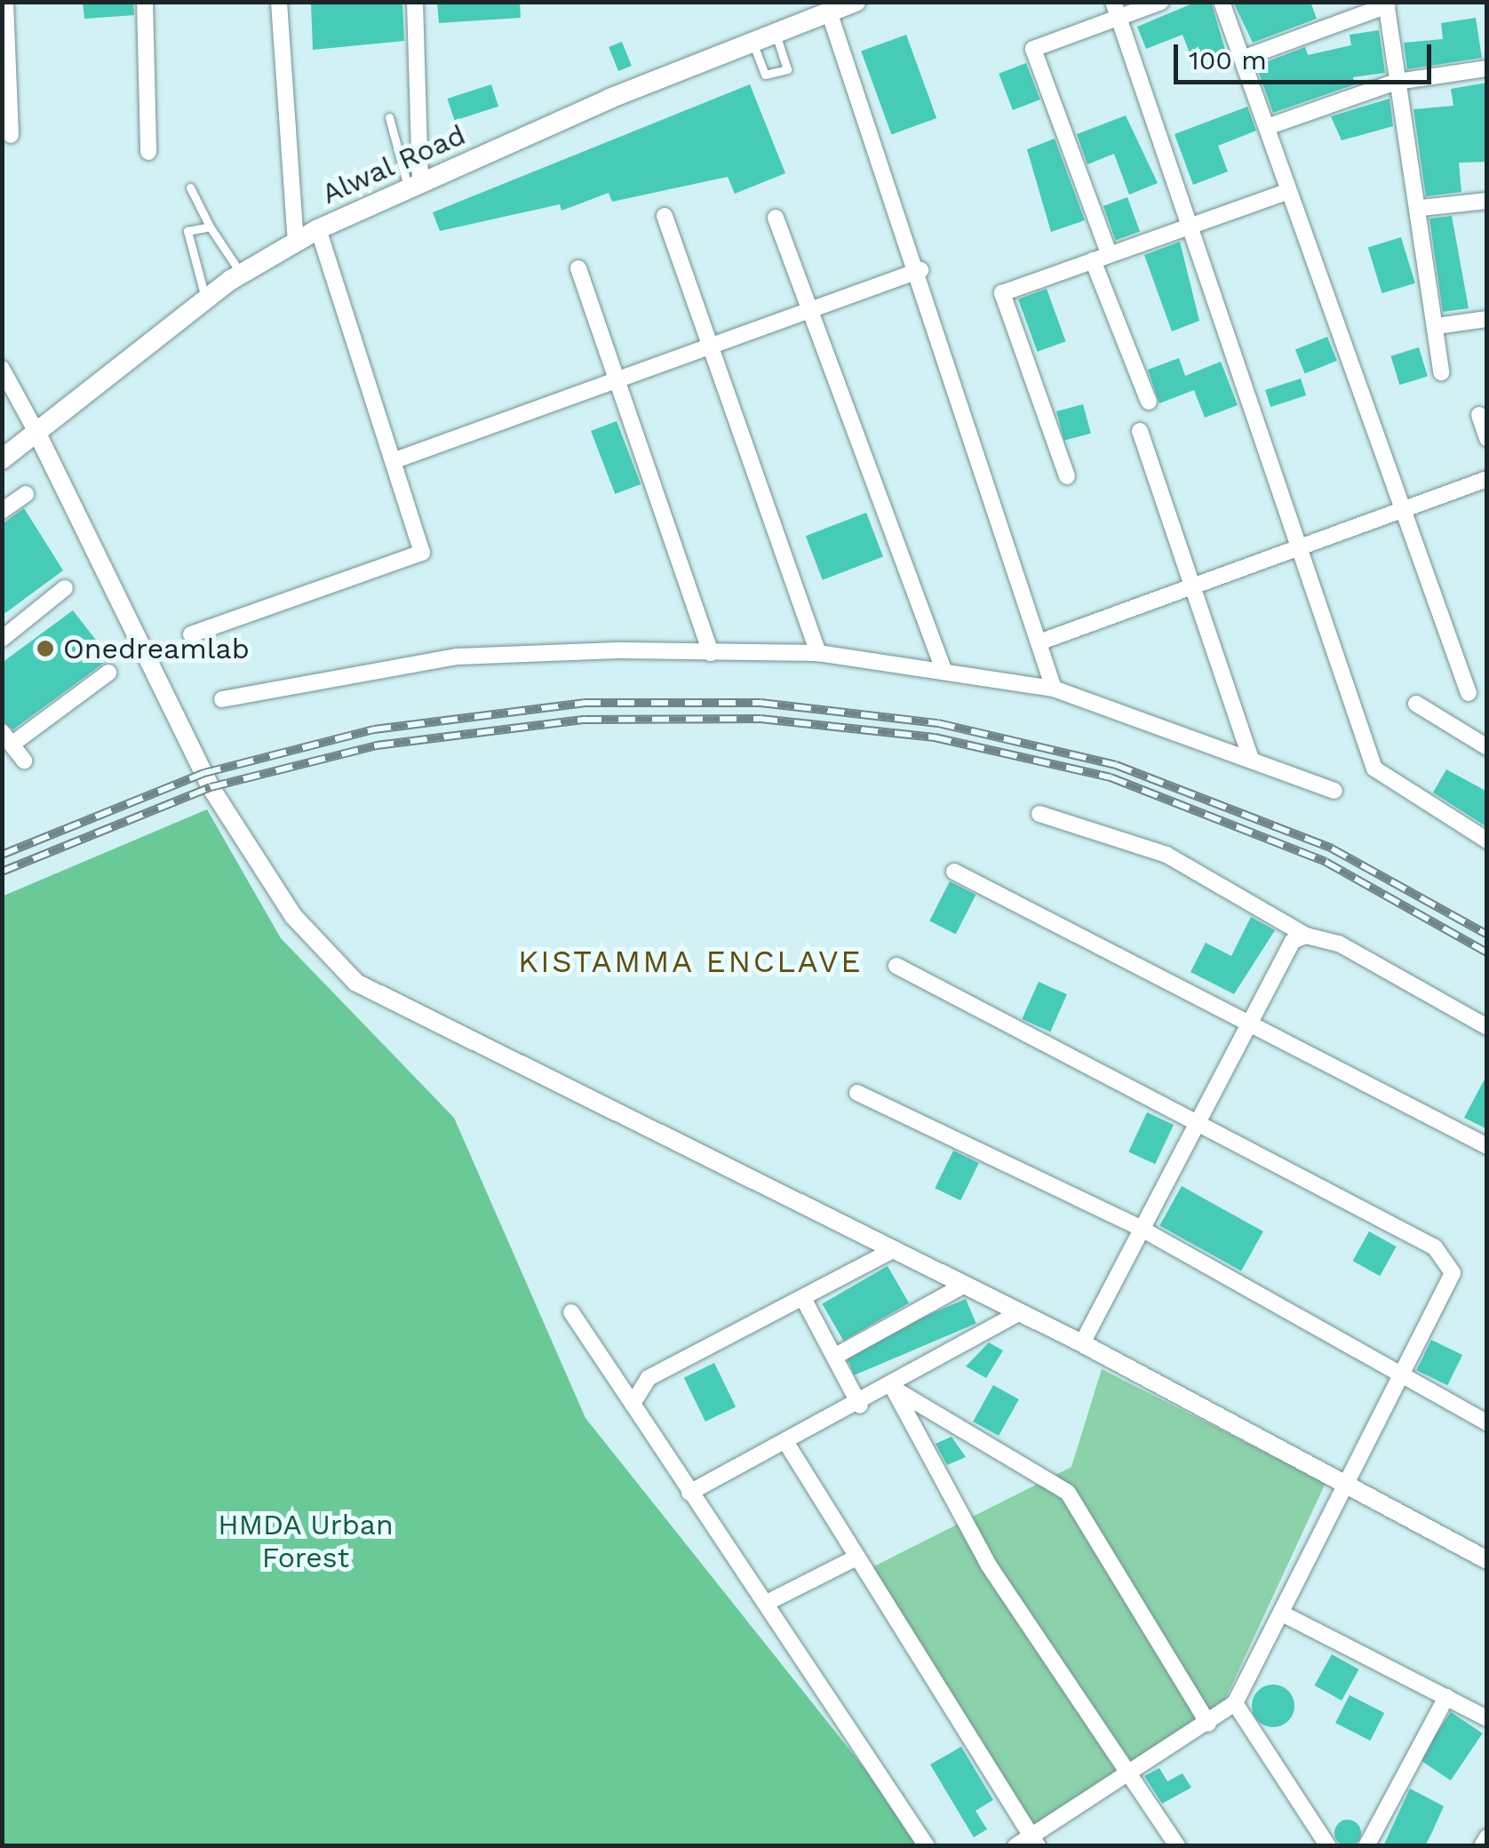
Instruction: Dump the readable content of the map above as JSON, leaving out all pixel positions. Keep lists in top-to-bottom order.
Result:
{
  "streets": {
    "main road": ["Alwal Road"]
  },
  "districts": ["KISTAMMA ENCLAVE"],
  "parks": ["HMDA Urban Forest"],
  "places": ["Onedreamlab"],
  "scale_bar": "100 m"
}
